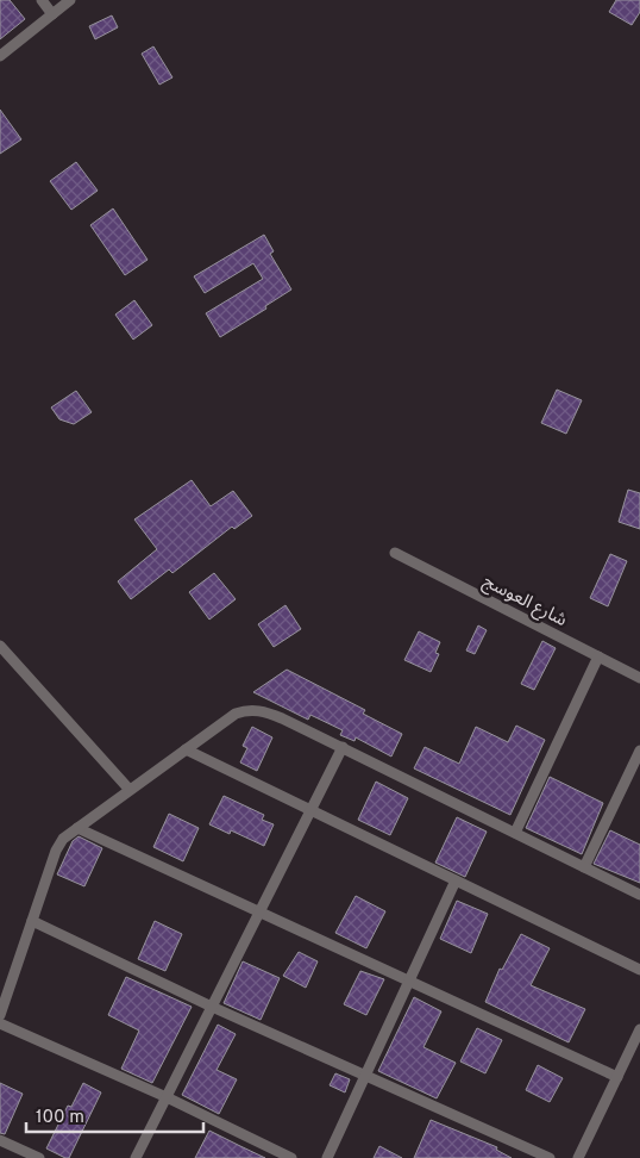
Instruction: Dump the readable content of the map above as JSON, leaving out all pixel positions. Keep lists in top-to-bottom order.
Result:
{
  "streets": {
    "street": ["شارع العوسج"]
  },
  "scale_bar": "100 m"
}
